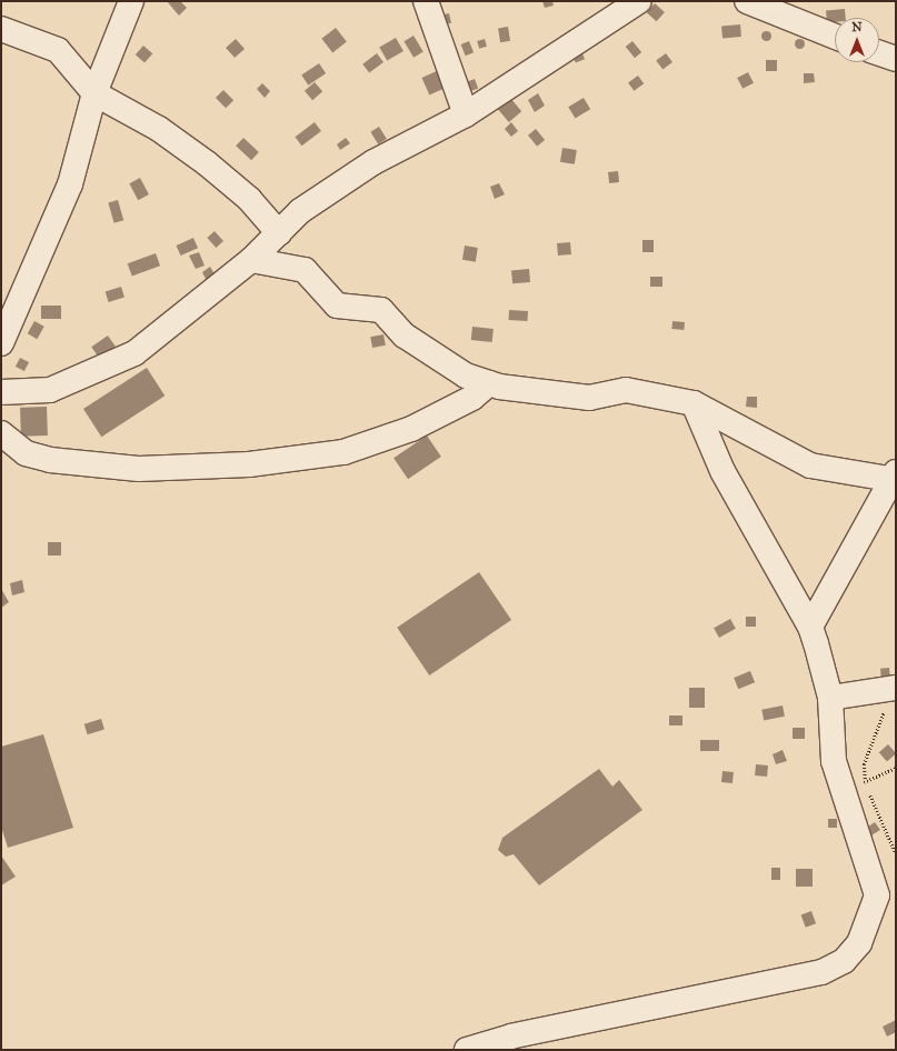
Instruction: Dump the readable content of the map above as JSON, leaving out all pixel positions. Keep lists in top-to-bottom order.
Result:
{
  "north": "top"
}
